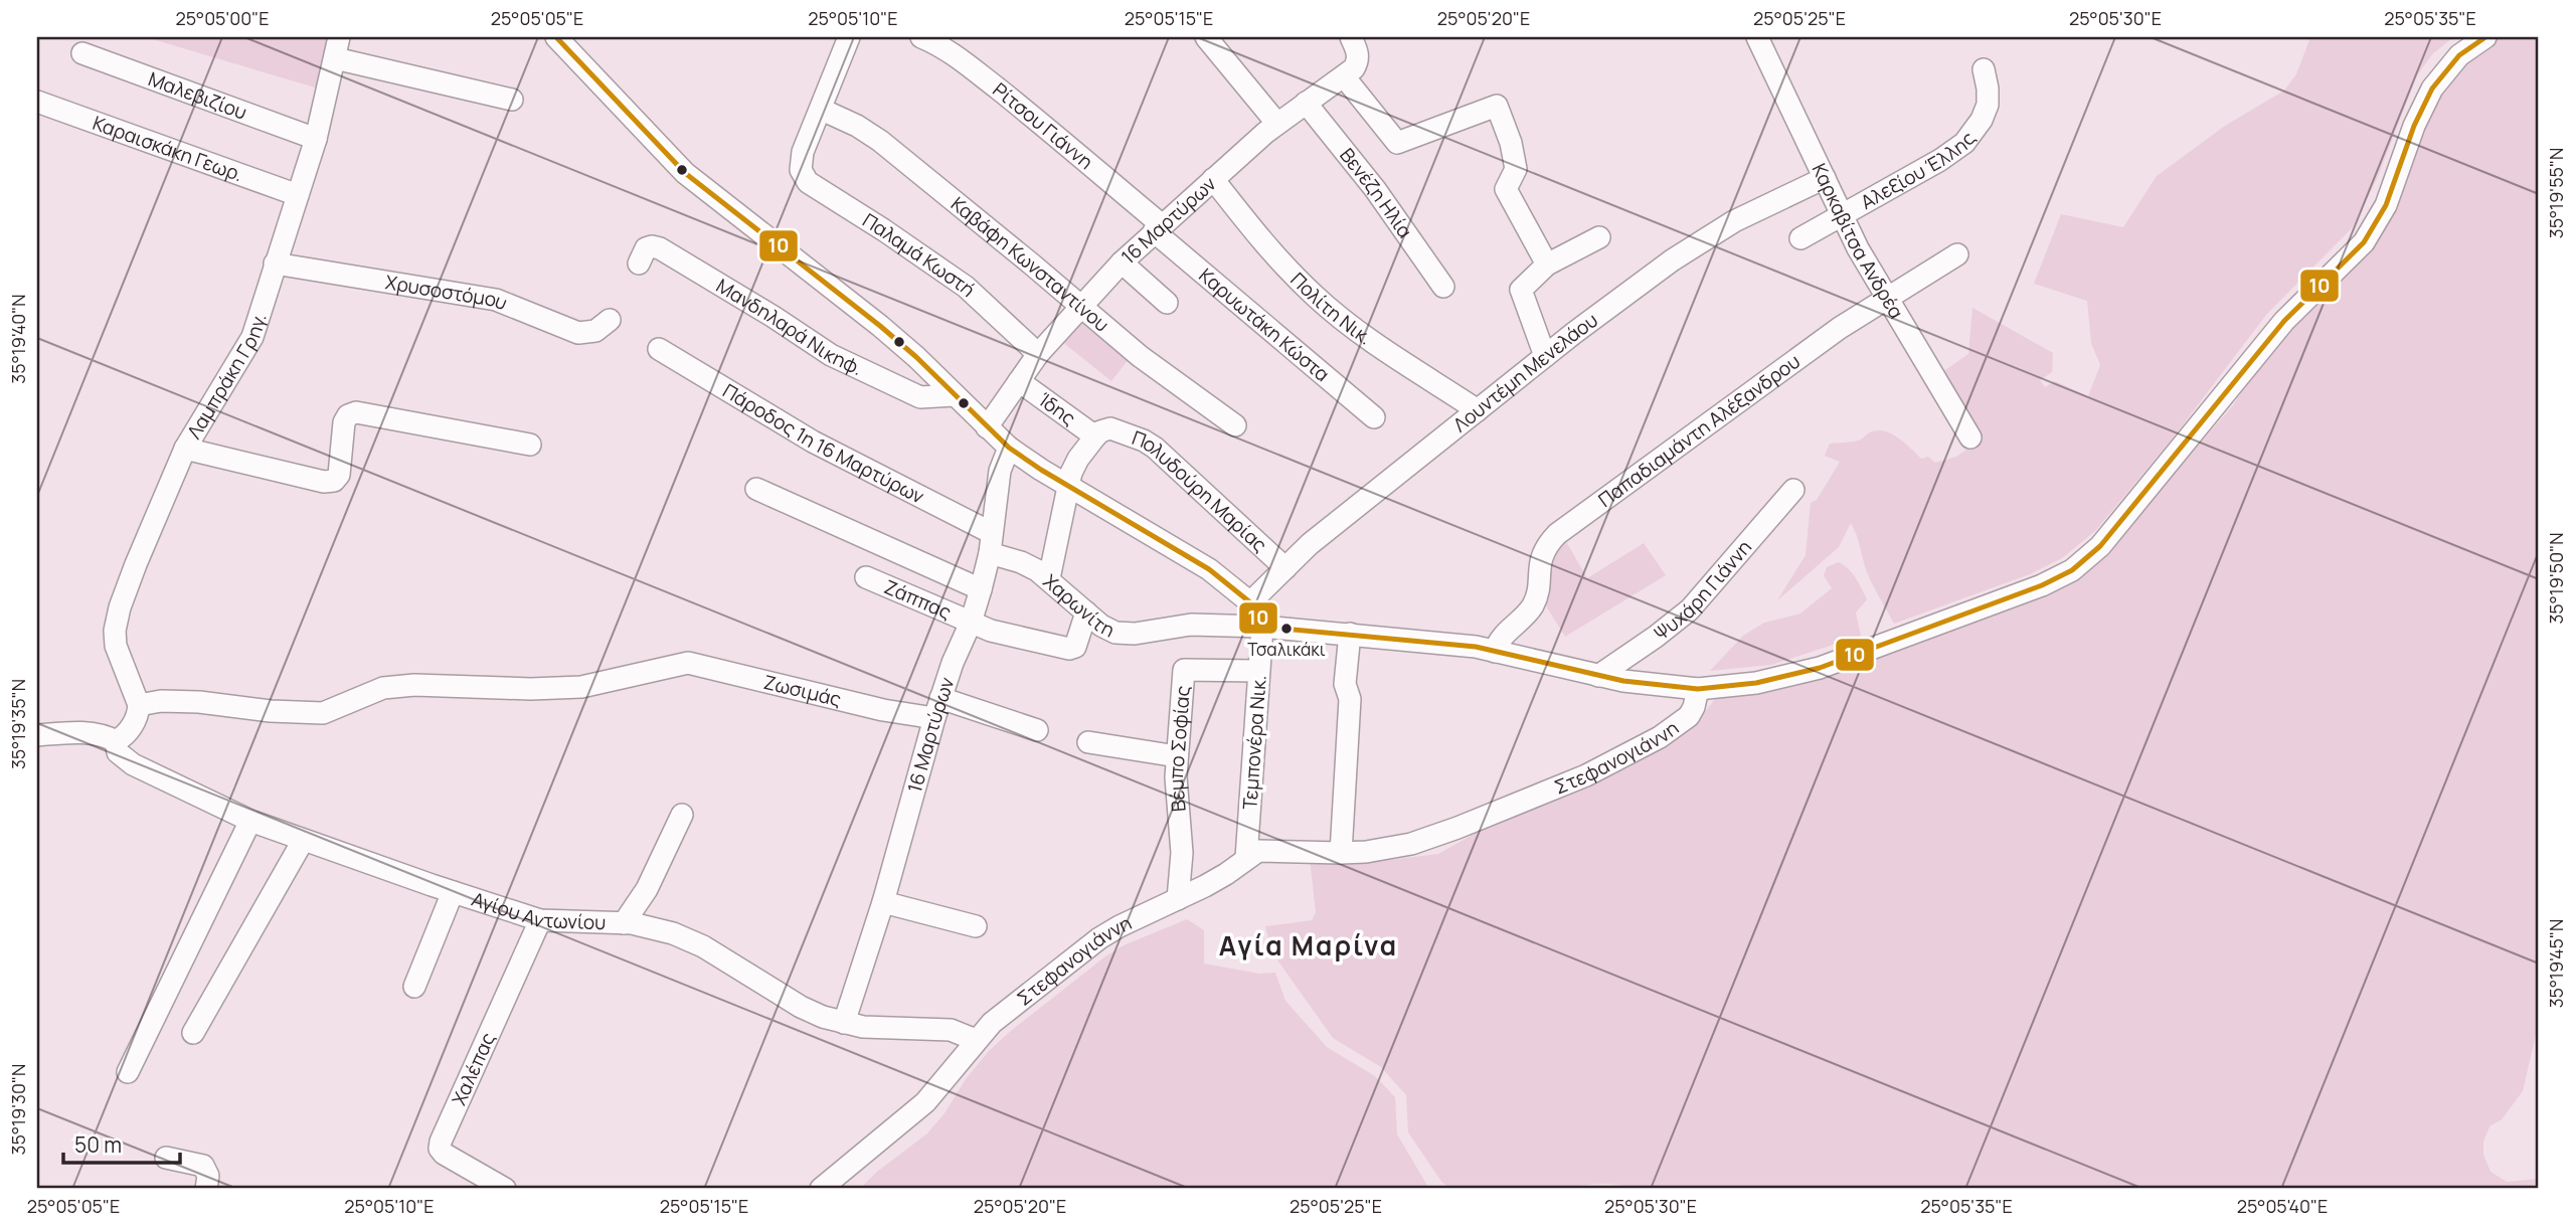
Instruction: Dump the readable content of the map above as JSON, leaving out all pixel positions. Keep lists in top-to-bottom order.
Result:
{
  "streets": {
    "street": [
      "Μαλεβιζίου",
      "Ρίτσου Γιάννη",
      "Καραισκάκη Γεωρ.",
      "Αλεξίου Έλλης",
      "Βενέζη Ηλία",
      "16 Μαρτύρων",
      "Καρκαβίτσα Ανδρέα",
      "Παλαμά Κωστή",
      "Καβάφη Κωνσταντίνου",
      "Χρυσοστόμου",
      "Πολίτη Νικ.",
      "Καρυωτάκη Κώστα",
      "Μανδηλαρά Νικηφ.",
      "Λουντέμη Μενελάου",
      "Λαμπράκη Γρηγ.",
      "Ίδης",
      "Παπαδιαμάντη Αλέξανδρου",
      "Πάροδος 1η 16 Μαρτύρων",
      "Πολυδούρη Μαρίας",
      "Ψυχάρη Γιάννη",
      "Ζάππας",
      "Χαρωνίτη",
      "Ζωσιμάς",
      "Τεμπονέρα Νικ.",
      "Βέμπο Σοφίας",
      "Στεφανογιάννη",
      "Αγίου Αντωνίου",
      "Χαλέπας"
    ]
  },
  "crossings": [
    ["Μαλεβιζίου", "Λαμπράκη Γρηγ."],
    ["Ρίτσου Γιάννη", "16 Μαρτύρων"],
    ["Ρίτσου Γιάννη", "Καρυωτάκη Κώστα"],
    ["Καραισκάκη Γεωρ.", "Λαμπράκη Γρηγ."],
    ["Αλεξίου Έλλης", "Καρκαβίτσα Ανδρέα"],
    ["Βενέζη Ηλία", "16 Μαρτύρων"],
    ["16 Μαρτύρων", "Παλαμά Κωστή"],
    ["16 Μαρτύρων", "Καβάφη Κωνσταντίνου"],
    ["16 Μαρτύρων", "Πολίτη Νικ."],
    ["16 Μαρτύρων", "Καρυωτάκη Κώστα"],
    ["16 Μαρτύρων", "Ίδης"],
    ["16 Μαρτύρων", "Πάροδος 1η 16 Μαρτύρων"],
    ["16 Μαρτύρων", "Ζάππας"],
    ["16 Μαρτύρων", "Χαρωνίτη"],
    ["16 Μαρτύρων", "Ζωσιμάς"],
    ["16 Μαρτύρων", "Αγίου Αντωνίου"],
    ["Καρκαβίτσα Ανδρέα", "Λουντέμη Μενελάου"],
    ["Καρκαβίτσα Ανδρέα", "Παπαδιαμάντη Αλέξανδρου"],
    ["Παλαμά Κωστή", "Καβάφη Κωνσταντίνου"],
    ["Χρυσοστόμου", "Λαμπράκη Γρηγ."],
    ["Πολίτη Νικ.", "Λουντέμη Μενελάου"],
    ["Λουντέμη Μενελάου", "Πολυδούρη Μαρίας"],
    ["Λαμπράκη Γρηγ.", "Ζωσιμάς"],
    ["Ίδης", "Πολυδούρη Μαρίας"],
    ["Παπαδιαμάντη Αλέξανδρου", "Χαρωνίτη"],
    ["Πάροδος 1η 16 Μαρτύρων", "Χαρωνίτη"],
    ["Ψυχάρη Γιάννη", "Χαρωνίτη"],
    ["Ζάππας", "Χαρωνίτη"],
    ["Χαρωνίτη", "Τεμπονέρα Νικ."],
    ["Χαρωνίτη", "Στεφανογιάννη"],
    ["Τεμπονέρα Νικ.", "Βέμπο Σοφίας"],
    ["Τεμπονέρα Νικ.", "Στεφανογιάννη"],
    ["Βέμπο Σοφίας", "Στεφανογιάννη"],
    ["Στεφανογιάννη", "Αγίου Αντωνίου"],
    ["Αγίου Αντωνίου", "Χαλέπας"]
  ],
  "districts": ["Αγία Μαρίνα"],
  "places": ["Τσαλικάκι"],
  "lines": ["transit line 10"],
  "scale_bar": "50 m",
  "coordinates": [
    "25°05'00\"E",
    "25°05'05\"E",
    "25°05'10\"E",
    "25°05'15\"E",
    "25°05'20\"E",
    "25°05'25\"E",
    "25°05'30\"E",
    "25°05'35\"E",
    "35°19'55\"N",
    "35°19'40\"N",
    "35°19'50\"N",
    "35°19'35\"N",
    "35°19'45\"N",
    "35°19'30\"N",
    "25°05'40\"E"
  ]
}
